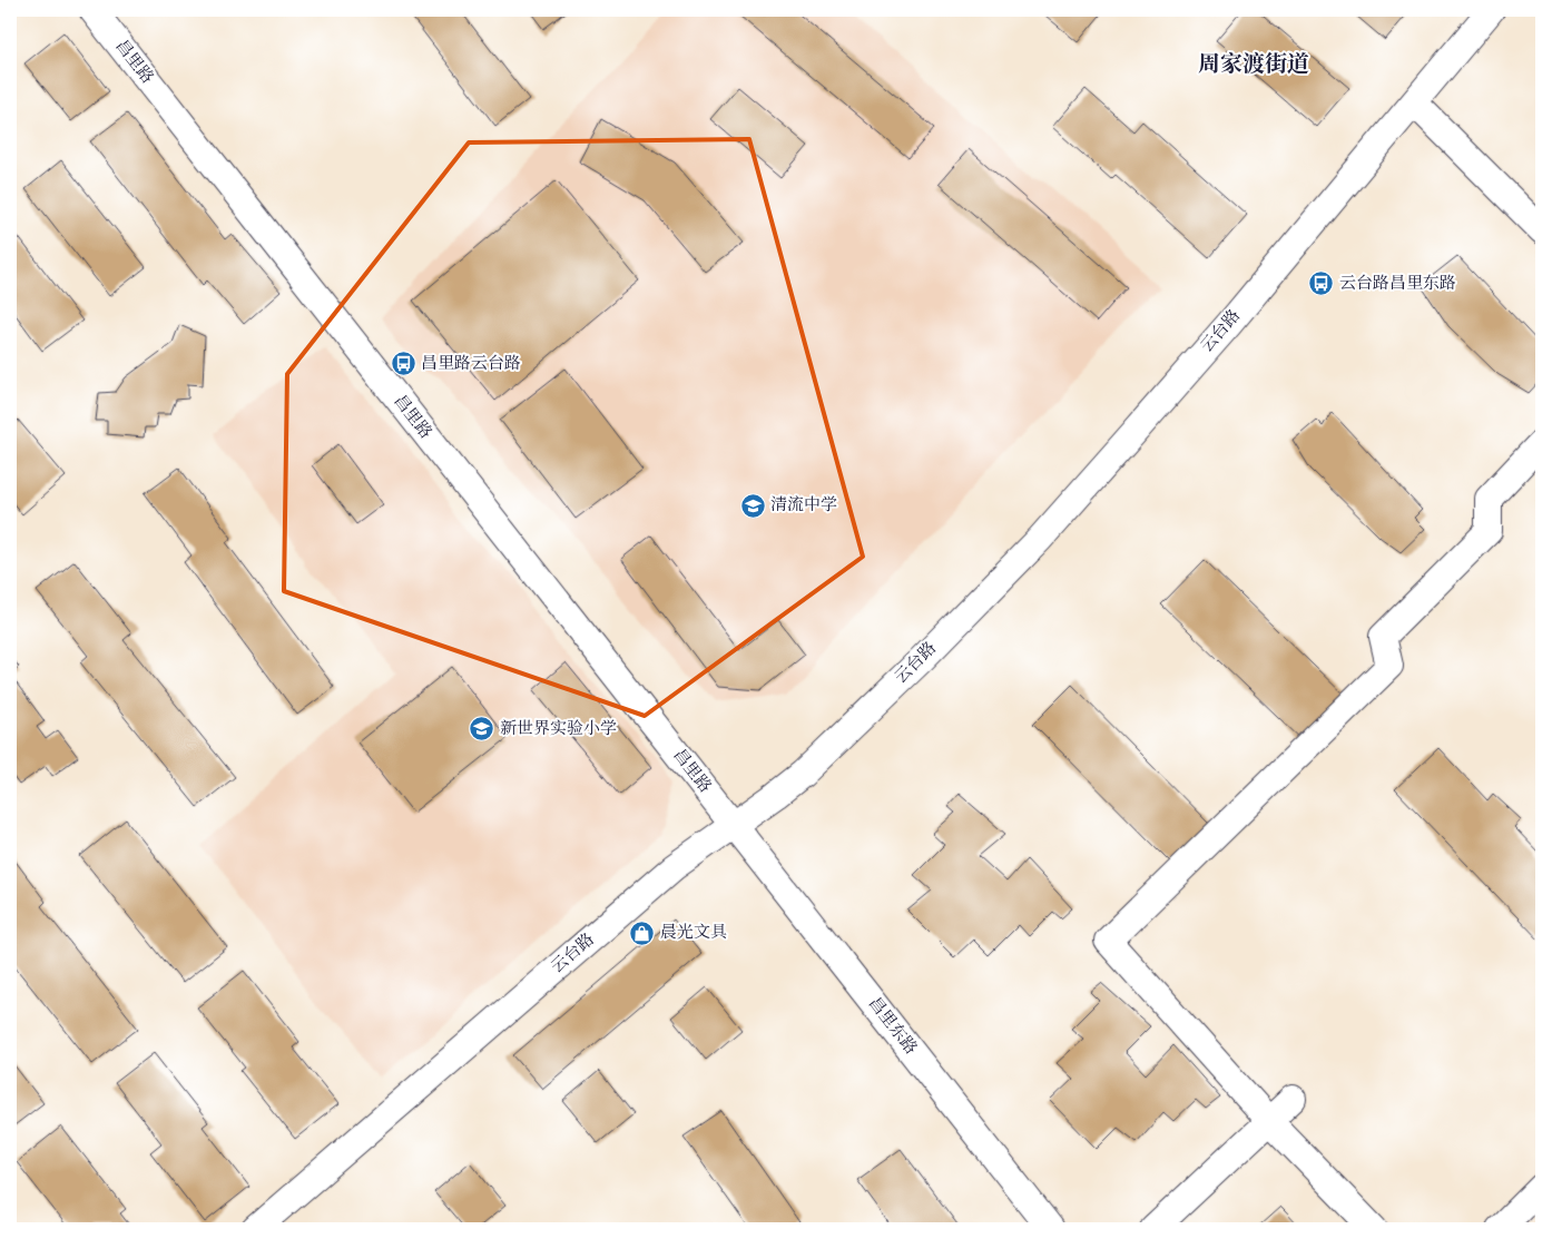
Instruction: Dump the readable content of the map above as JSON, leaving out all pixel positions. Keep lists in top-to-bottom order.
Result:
{
  "streets": {
    "street": ["昌里路", "云台路", "昌里东路"]
  },
  "crossings": [
    ["昌里路", "云台路"],
    ["昌里路", "昌里东路"],
    ["云台路", "昌里东路"]
  ],
  "districts": ["周家渡街道"],
  "places": {
    "bus stop": ["云台路昌里东路", "昌里路云台路"],
    "school or university": ["清流中学", "新世界实验小学"],
    "shop": ["晨光文具"]
  }
}
